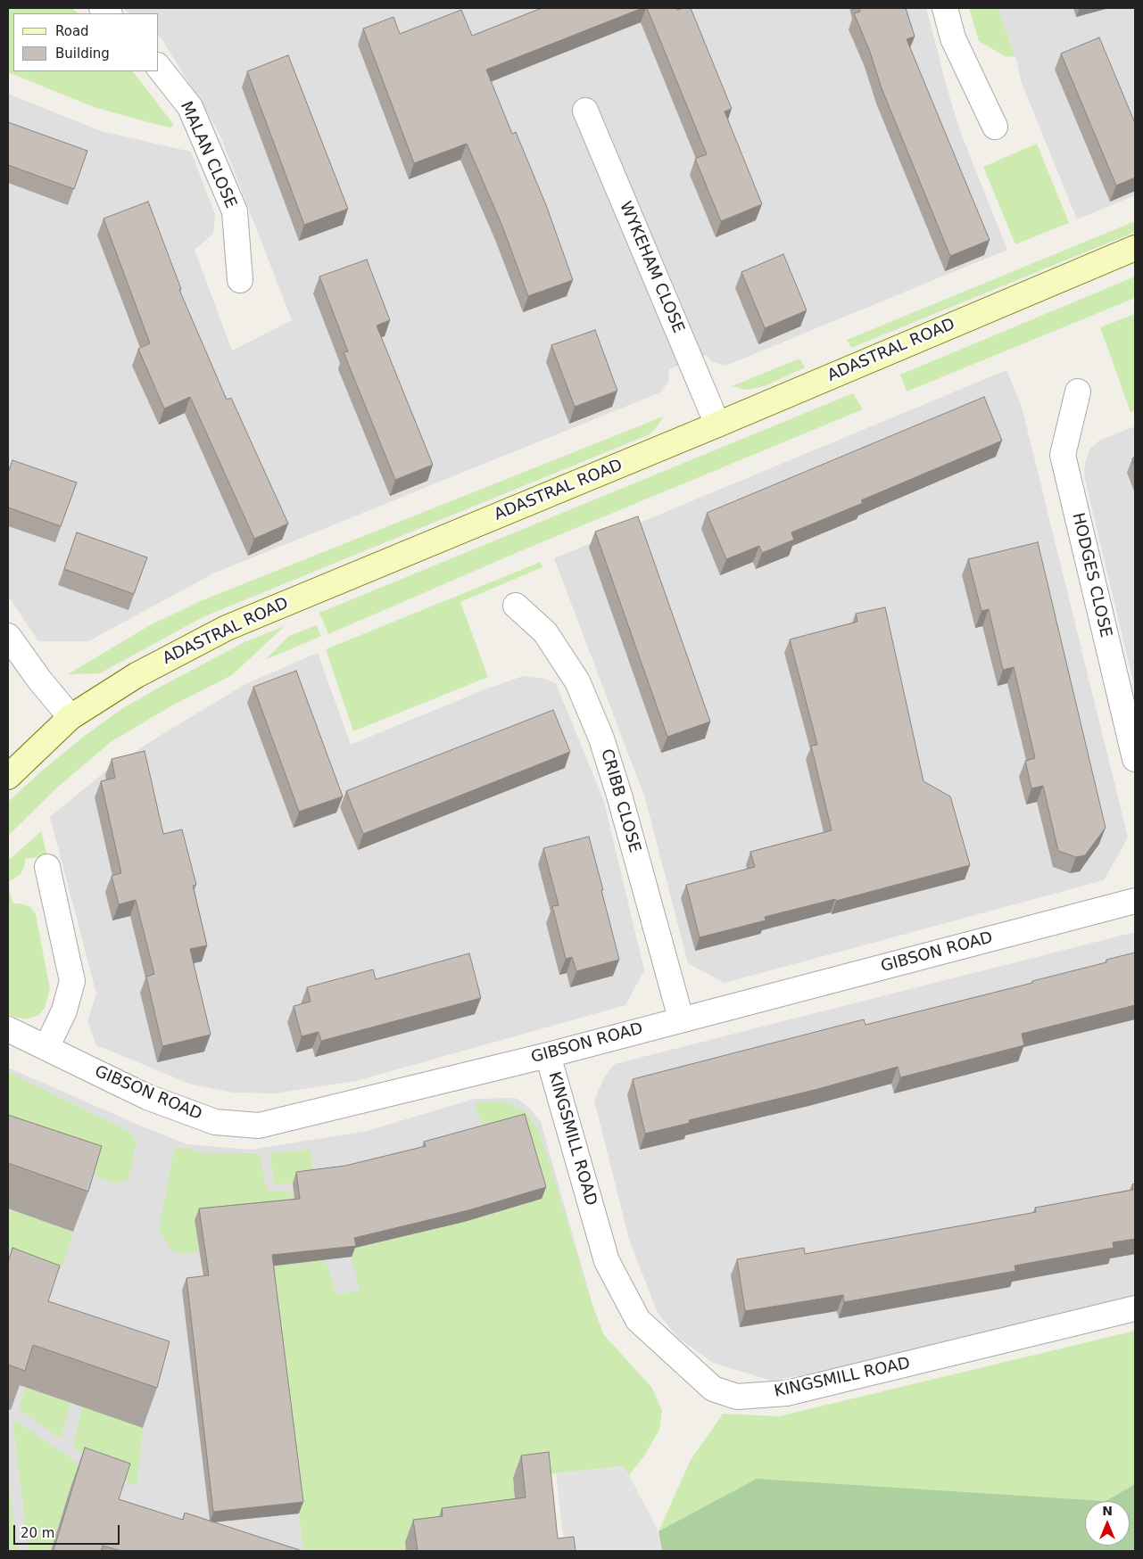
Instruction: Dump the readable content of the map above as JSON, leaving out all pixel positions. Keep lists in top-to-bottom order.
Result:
{
  "streets": {
    "street": [
      "MALAN CLOSE",
      "WYKEHAM CLOSE",
      "ADASTRAL ROAD",
      "HODGES CLOSE",
      "CRIBB CLOSE",
      "GIBSON ROAD",
      "KINGSMILL ROAD"
    ]
  },
  "crossings": [
    ["WYKEHAM CLOSE", "ADASTRAL ROAD"],
    ["CRIBB CLOSE", "GIBSON ROAD"],
    ["GIBSON ROAD", "KINGSMILL ROAD"]
  ],
  "legend": ["Road", "Building"],
  "scale_bar": "20 m",
  "north": "top"
}
